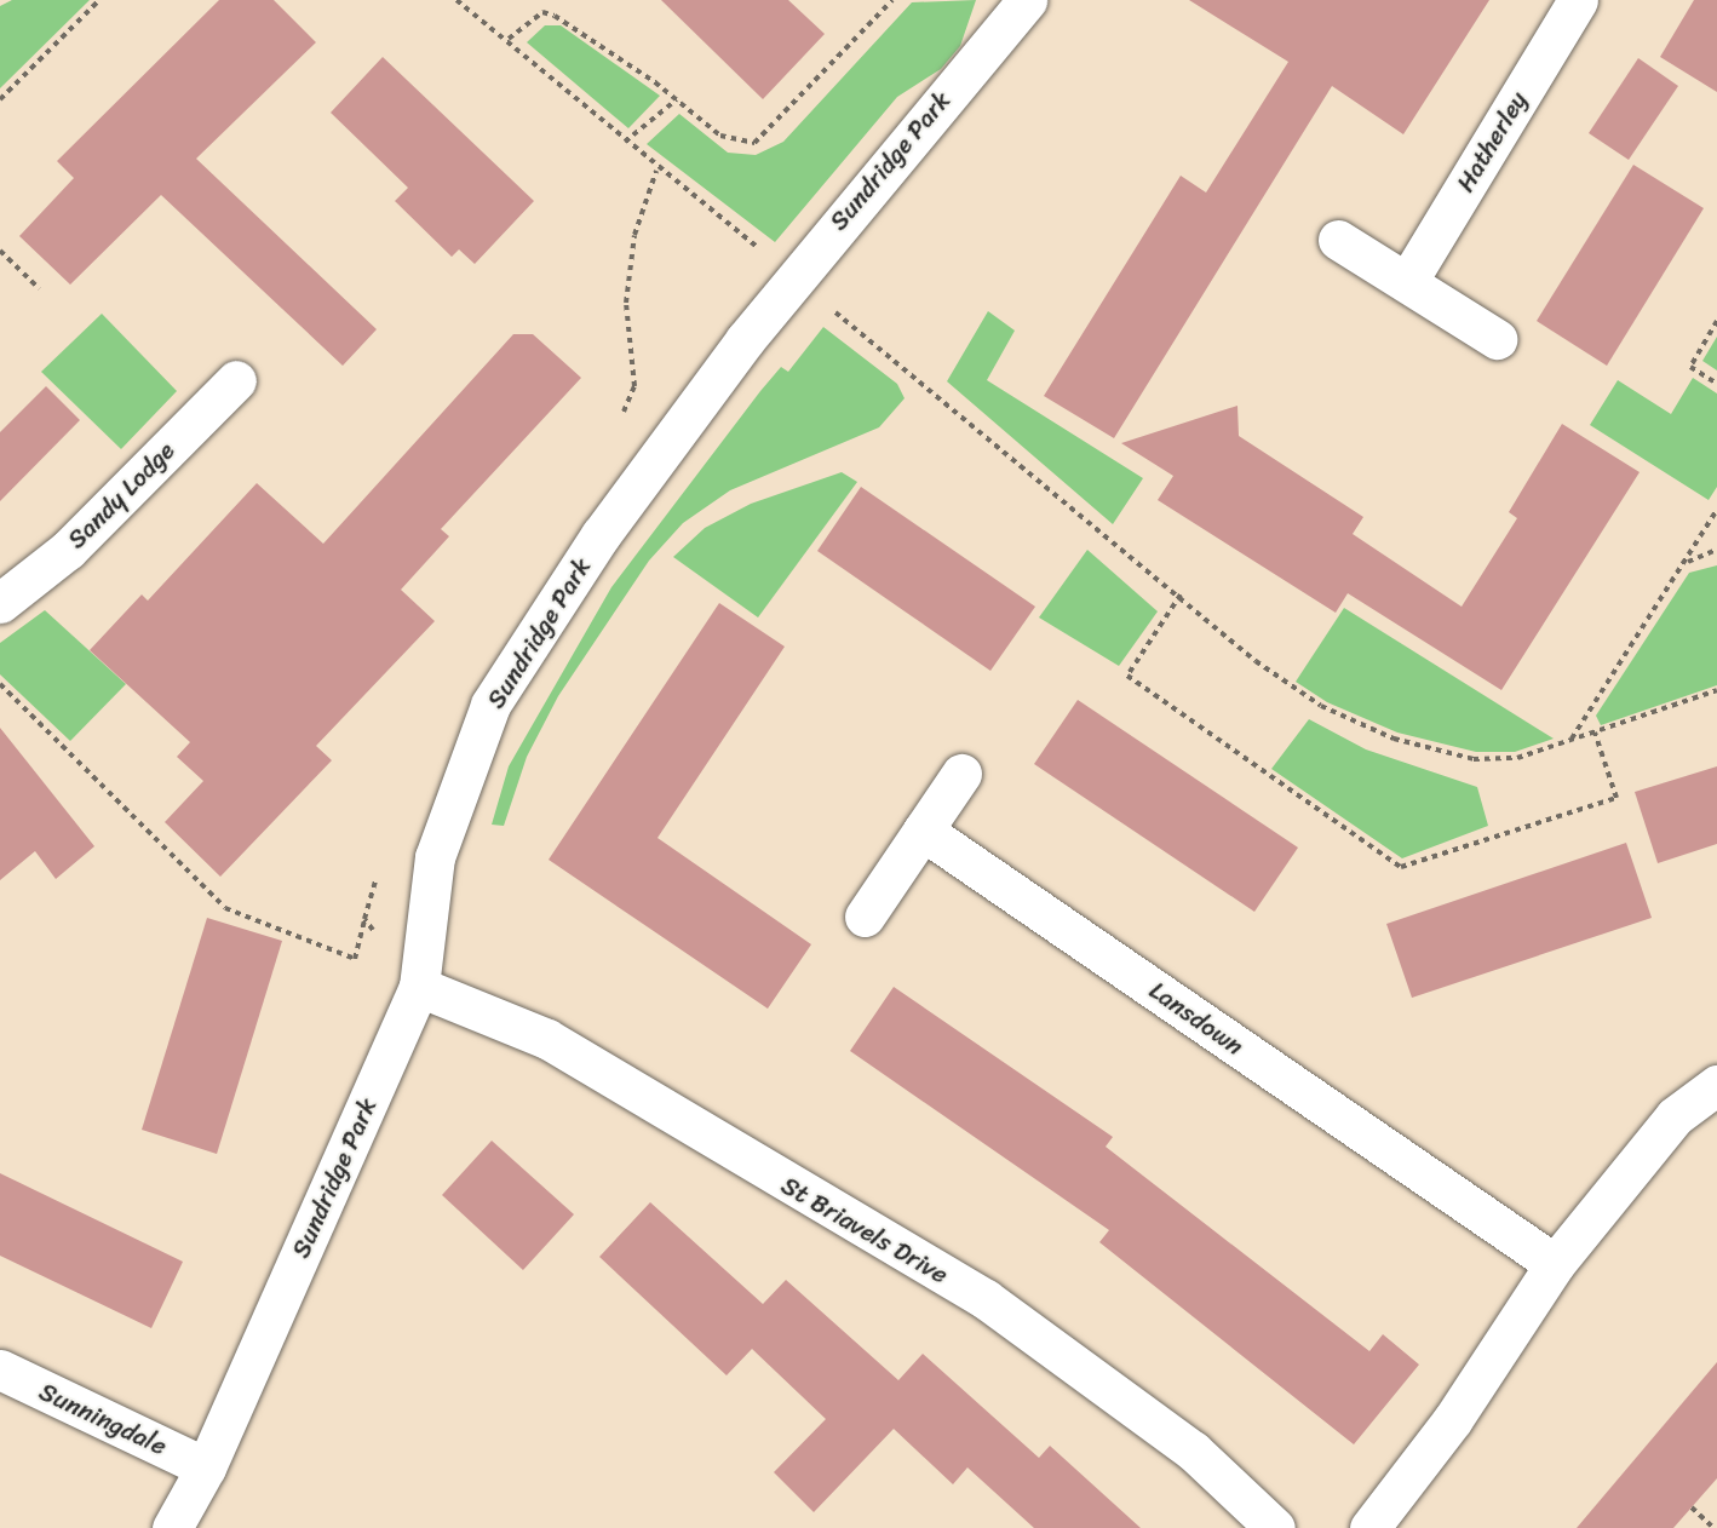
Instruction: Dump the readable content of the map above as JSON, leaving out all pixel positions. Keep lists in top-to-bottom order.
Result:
{
  "streets": {
    "street": [
      "Hatherley",
      "Sundridge Park",
      "Sandy Lodge",
      "Lansdown",
      "St Briavels Drive",
      "Sunningdale"
    ]
  },
  "crossings": [
    ["Sundridge Park", "St Briavels Drive"],
    ["Sundridge Park", "Sunningdale"]
  ]
}
